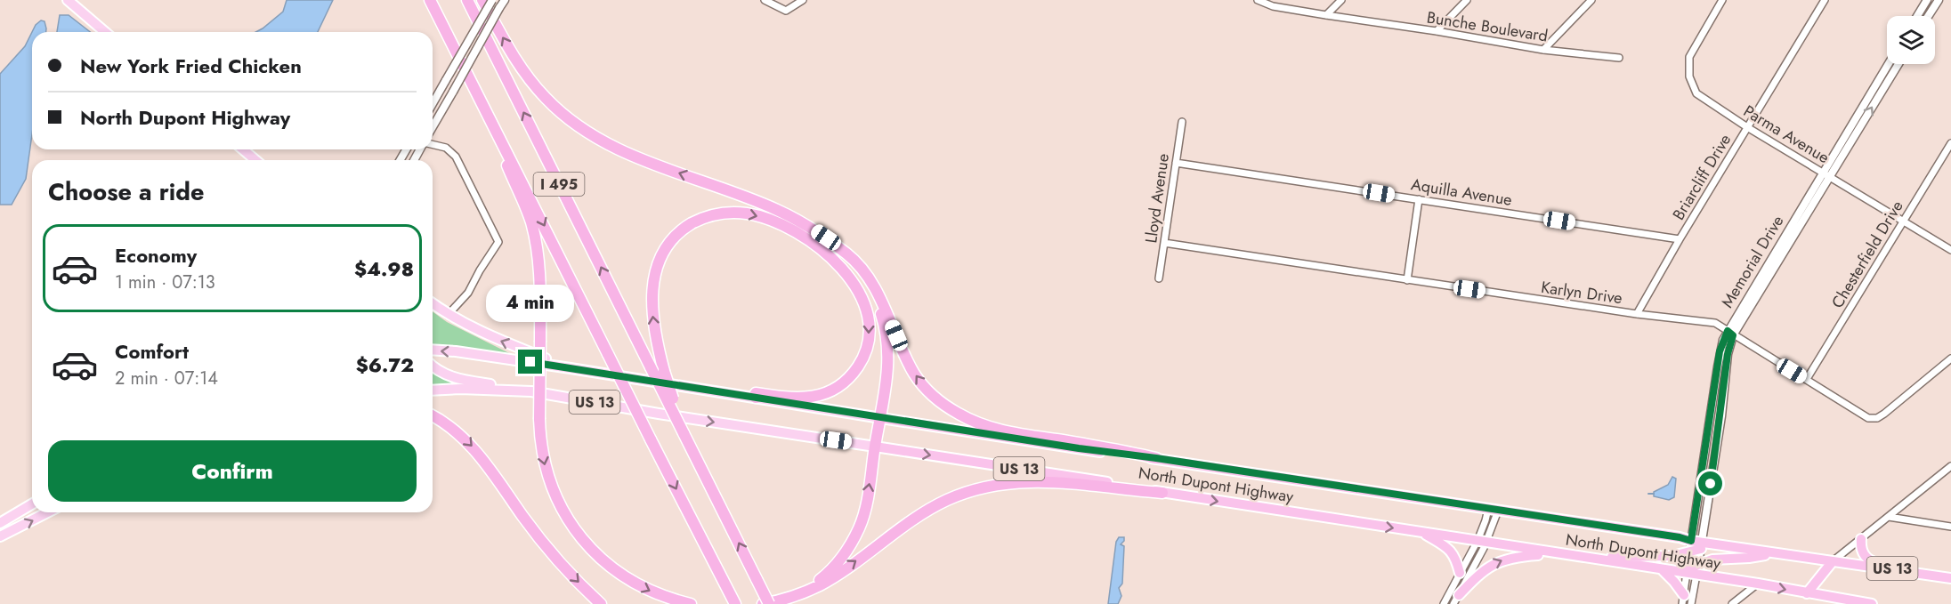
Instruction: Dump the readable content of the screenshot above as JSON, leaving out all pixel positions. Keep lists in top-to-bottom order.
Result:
{
  "streets": {
    "highway": ["I 495", "US 13", "North Dupont Highway"],
    "street": [
      "Bunche Boulevard",
      "Parma Avenue",
      "Briarcliff Drive",
      "Aquilla Avenue",
      "Lloyd Avenue",
      "Chesterfield Drive",
      "Memorial Drive",
      "Karlyn Drive"
    ]
  },
  "crossings": [
    ["Parma Avenue", "Briarcliff Drive"],
    ["Parma Avenue", "Chesterfield Drive"],
    ["Parma Avenue", "Memorial Drive"],
    ["Briarcliff Drive", "Aquilla Avenue"],
    ["Briarcliff Drive", "Karlyn Drive"],
    ["Aquilla Avenue", "Lloyd Avenue"],
    ["Lloyd Avenue", "Karlyn Drive"],
    ["Chesterfield Drive", "Karlyn Drive"],
    ["Memorial Drive", "Karlyn Drive"],
    ["Memorial Drive", "North Dupont Highway"],
    ["US 13", "North Dupont Highway"]
  ],
  "page": {
    "banner": ["New York Fried Chicken", "North Dupont Highway"],
    "heading": "Choose a ride",
    "list": [
      {
        "name": "Economy",
        "note": "1 min · 07:13",
        "value": "$4.98"
      },
      {
        "name": "Comfort",
        "note": "2 min · 07:14",
        "value": "$6.72"
      }
    ],
    "bubble": "4 min",
    "buttons": "Confirm"
  }
}
